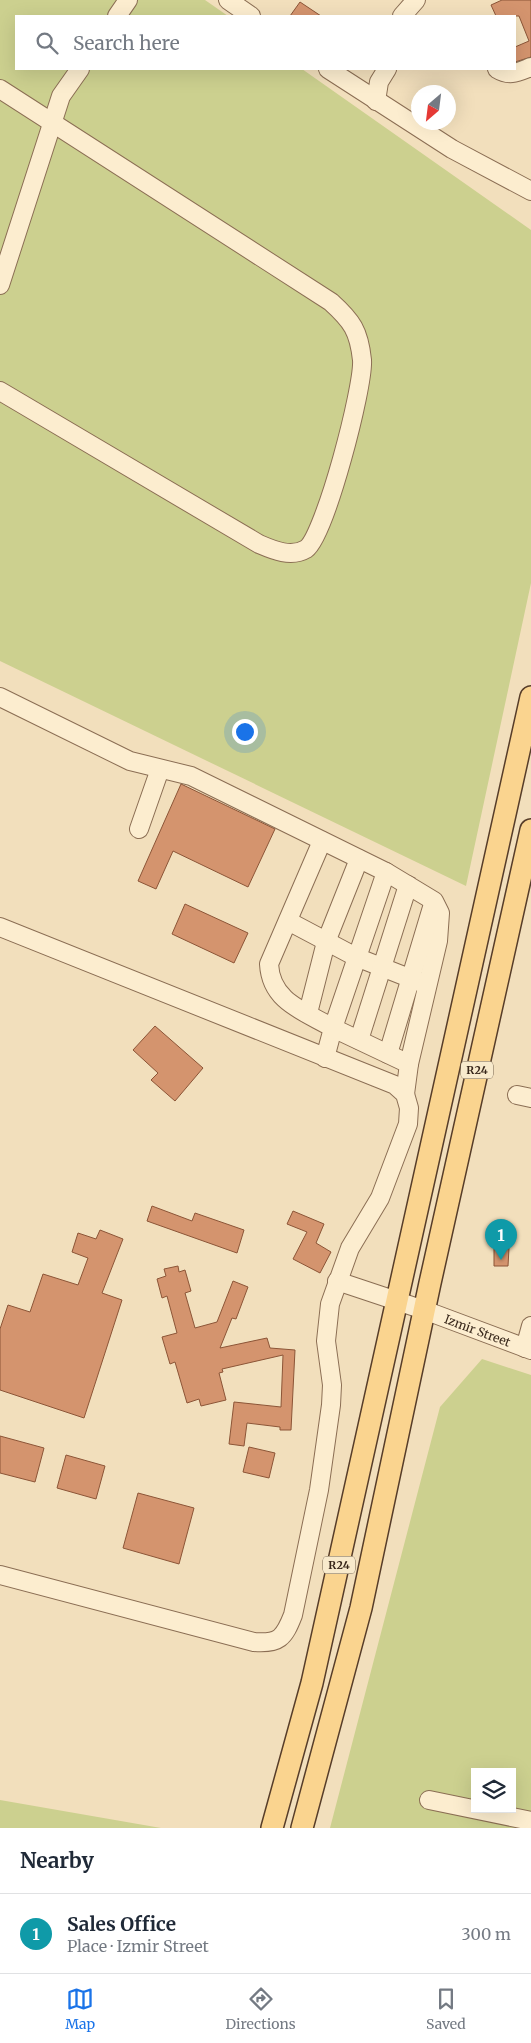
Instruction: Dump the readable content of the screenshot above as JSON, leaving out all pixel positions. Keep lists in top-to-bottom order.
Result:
{
  "streets": {
    "main road": ["R24"],
    "street": ["Izmir Street"]
  },
  "crossings": [
    ["R24", "Izmir Street"]
  ],
  "north": "bottom left",
  "page": {
    "search": "Search here",
    "pins": "1",
    "heading": "Nearby",
    "list": [
      {
        "mark": "1",
        "name": "Sales Office",
        "note": "Place · Izmir Street",
        "value": "300 m"
      }
    ],
    "nav": ["Map", "Directions", "Saved"]
  }
}
